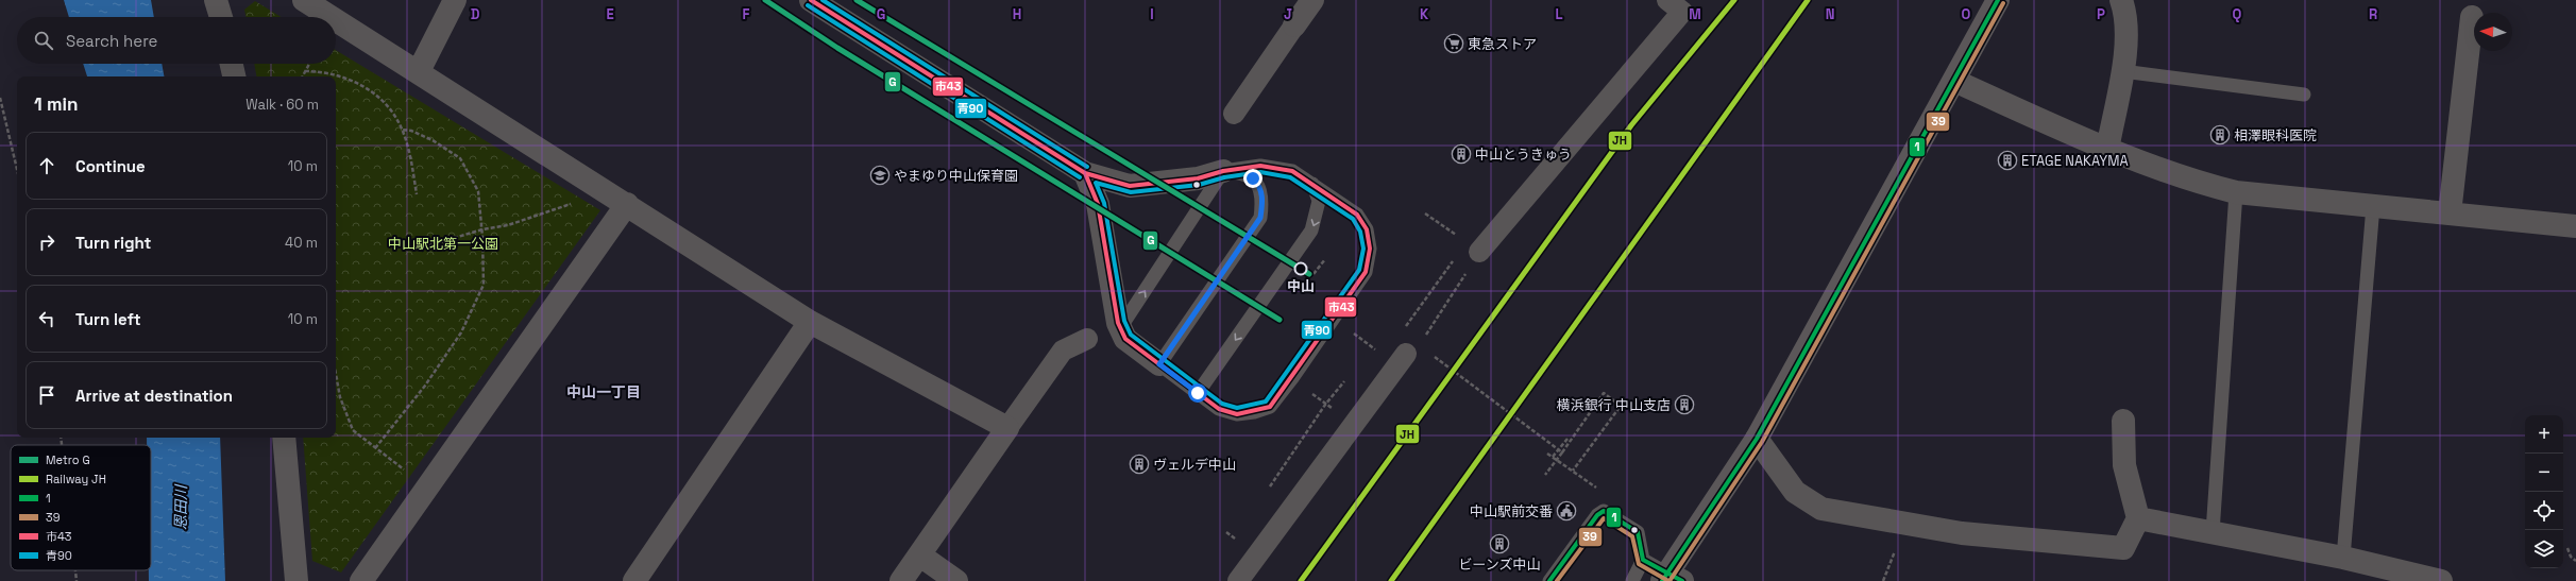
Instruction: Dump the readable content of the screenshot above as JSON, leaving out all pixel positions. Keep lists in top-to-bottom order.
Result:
{
  "districts": ["中山一丁目"],
  "water": ["恩田川"],
  "parks": ["中山駅北第一公園"],
  "places": {
    "supermarket": ["東急ストア"],
    "building": [
      "相澤眼科医院",
      "中山とうきゅう",
      "ETAGE NAKAYMA",
      "横浜銀行 中山支店",
      "ヴェルデ中山",
      "ビーンズ中山"
    ],
    "school or university": ["やまゆり中山保育園"],
    "other": ["中山"],
    "public building": ["中山駅前交番"]
  },
  "lines": [
    "metro line G",
    "rail line JH",
    "transit line 1",
    "transit line 市43",
    "transit line 青90",
    "transit line 39"
  ],
  "legend": [
    "Metro G",
    "Railway JH",
    "1",
    "39",
    "市43",
    "青90"
  ],
  "north": "left",
  "page": {
    "search": "Search here",
    "heading": ["1 min", "Walk · 60 m"],
    "list": [
      ["Continue", "10 m"],
      ["Turn right", "40 m"],
      ["Turn left", "10 m"],
      "Arrive at destination"
    ],
    "map_buttons": ["+", "−"]
  },
  "grid": {
    "columns": [
      "D",
      "E",
      "F",
      "G",
      "H",
      "I",
      "J",
      "K",
      "L",
      "M",
      "N",
      "O",
      "P",
      "Q",
      "R"
    ]
  }
}
